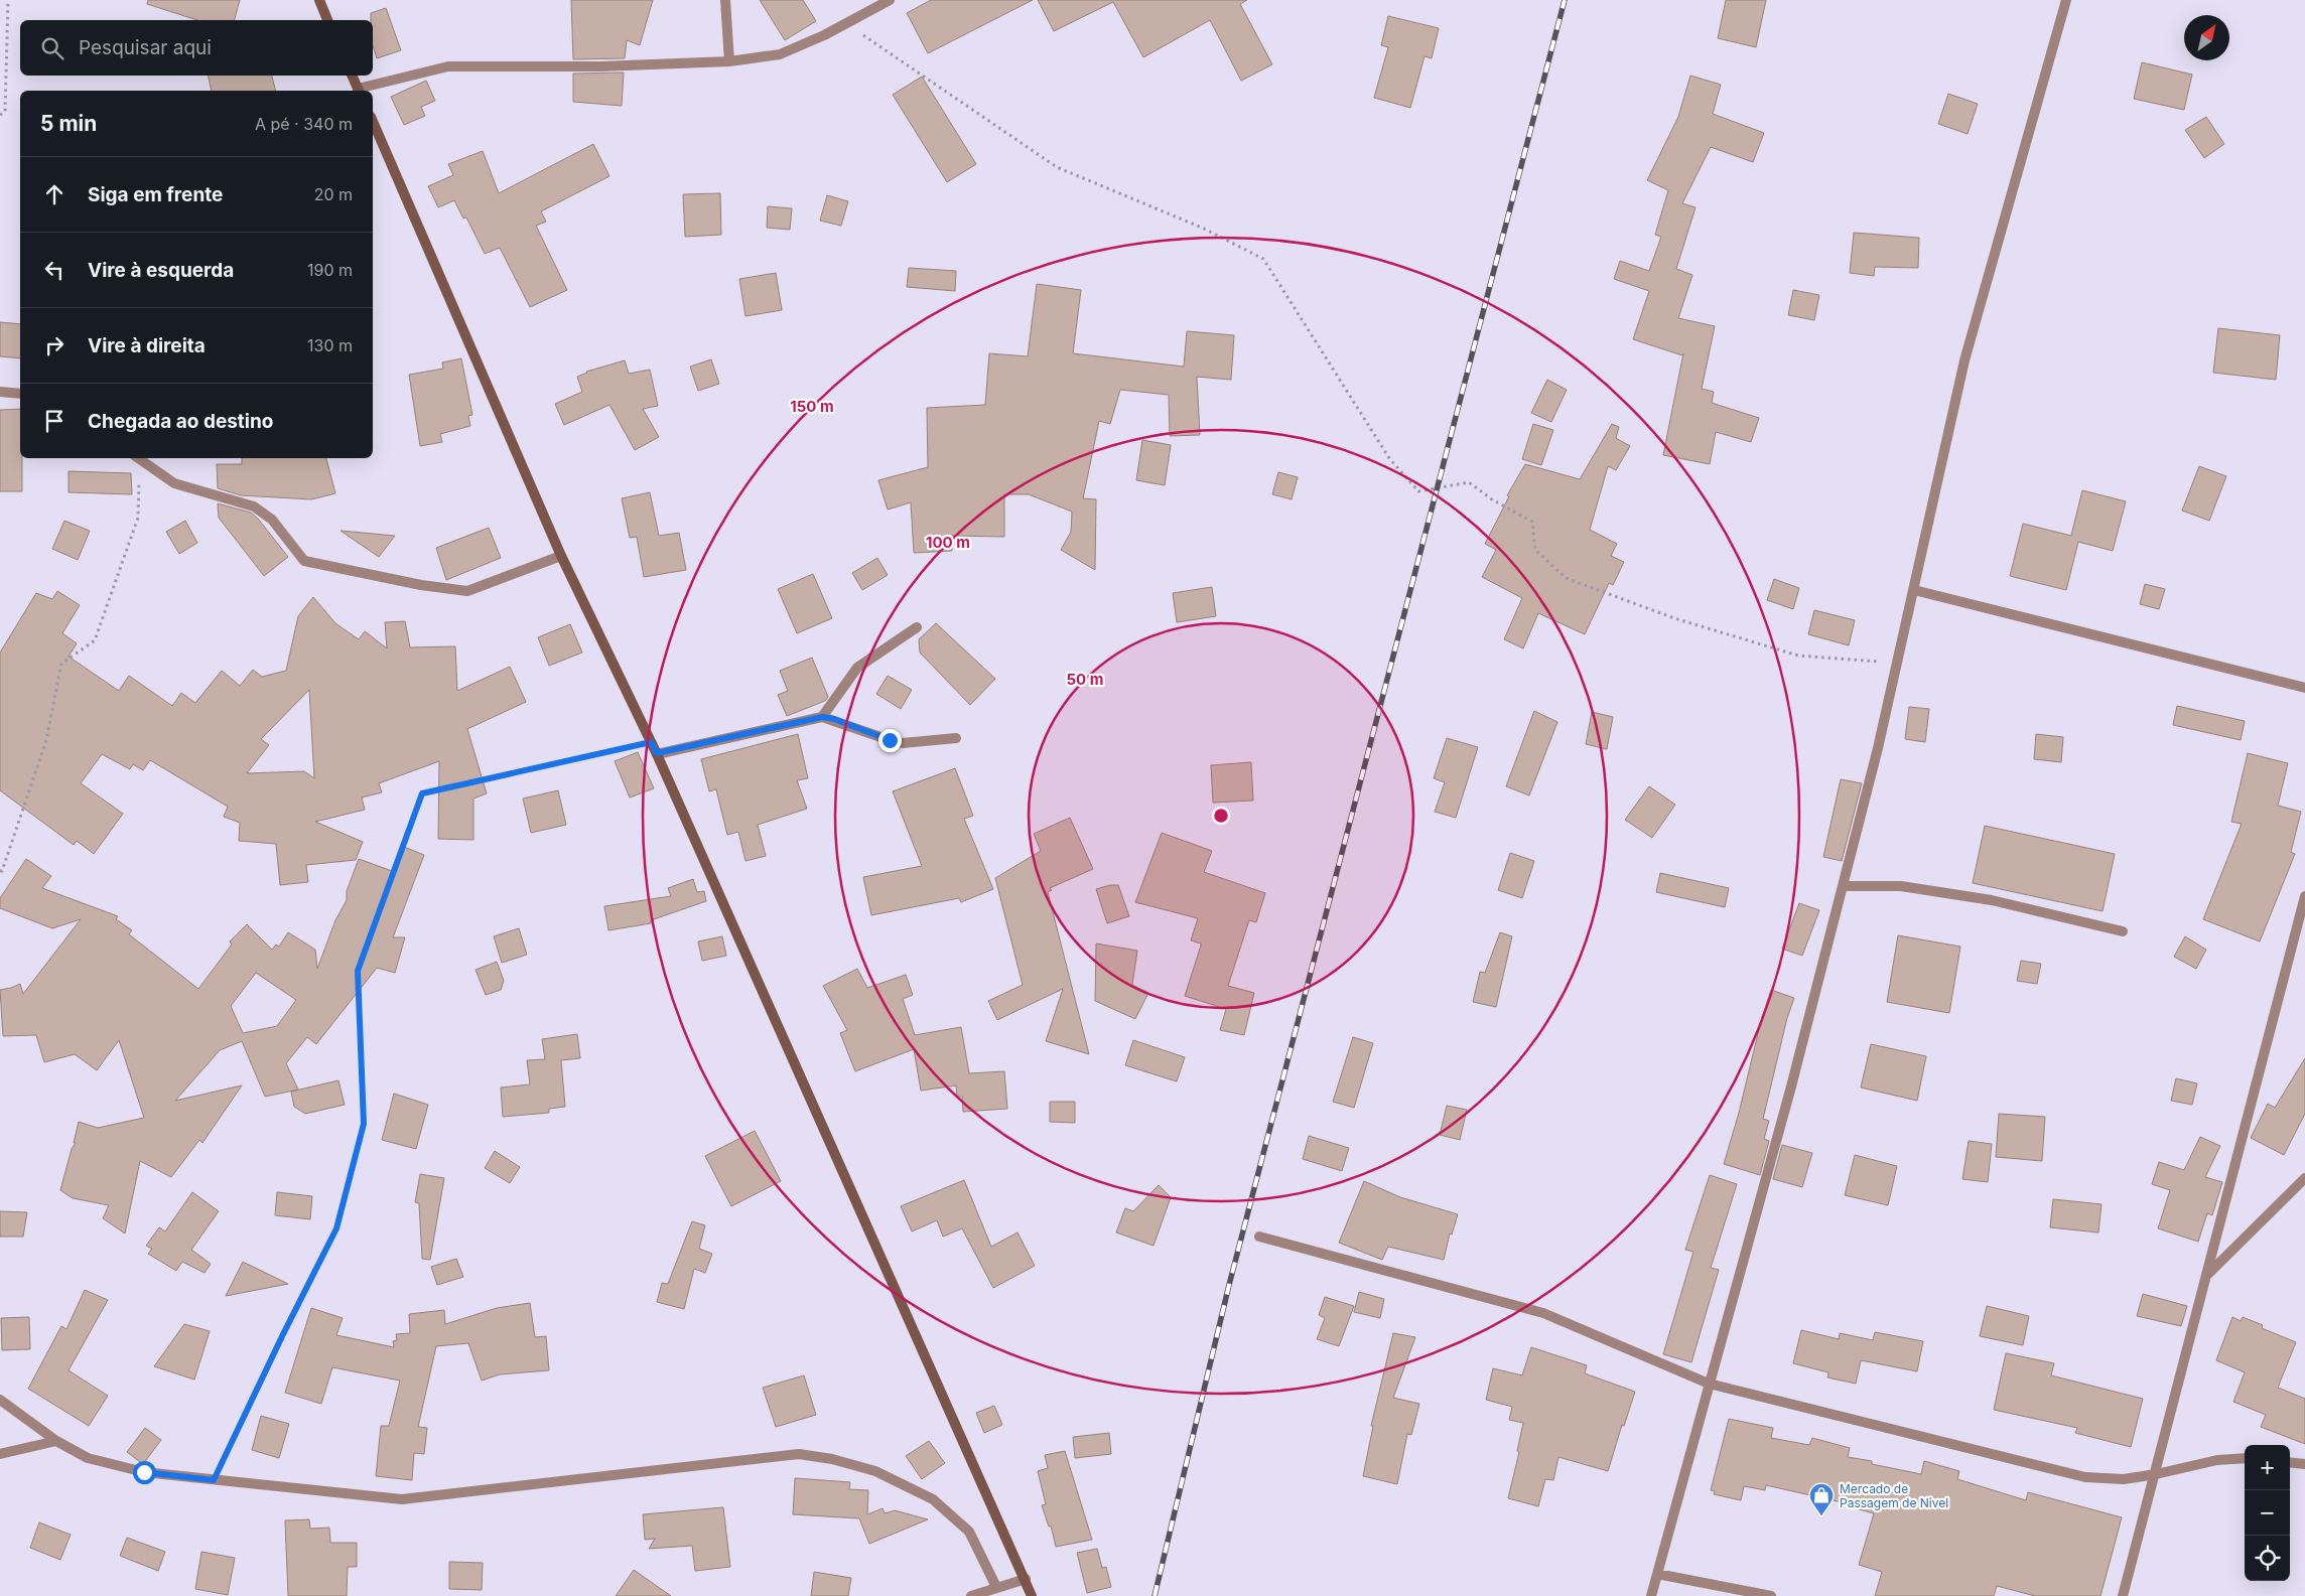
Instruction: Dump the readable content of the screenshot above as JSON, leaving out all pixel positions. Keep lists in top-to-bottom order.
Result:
{
  "places": {
    "shop": ["Mercado de Passagem de Nivel"]
  },
  "north": "top right",
  "page": {
    "search": "Pesquisar aqui",
    "heading": ["5 min", "A pé · 340 m"],
    "list": [
      ["Siga em frente", "20 m"],
      ["Vire à esquerda", "190 m"],
      ["Vire à direita", "130 m"],
      "Chegada ao destino"
    ],
    "map_buttons": ["+", "−"]
  },
  "rings": ["150 m", "100 m", "50 m"]
}
